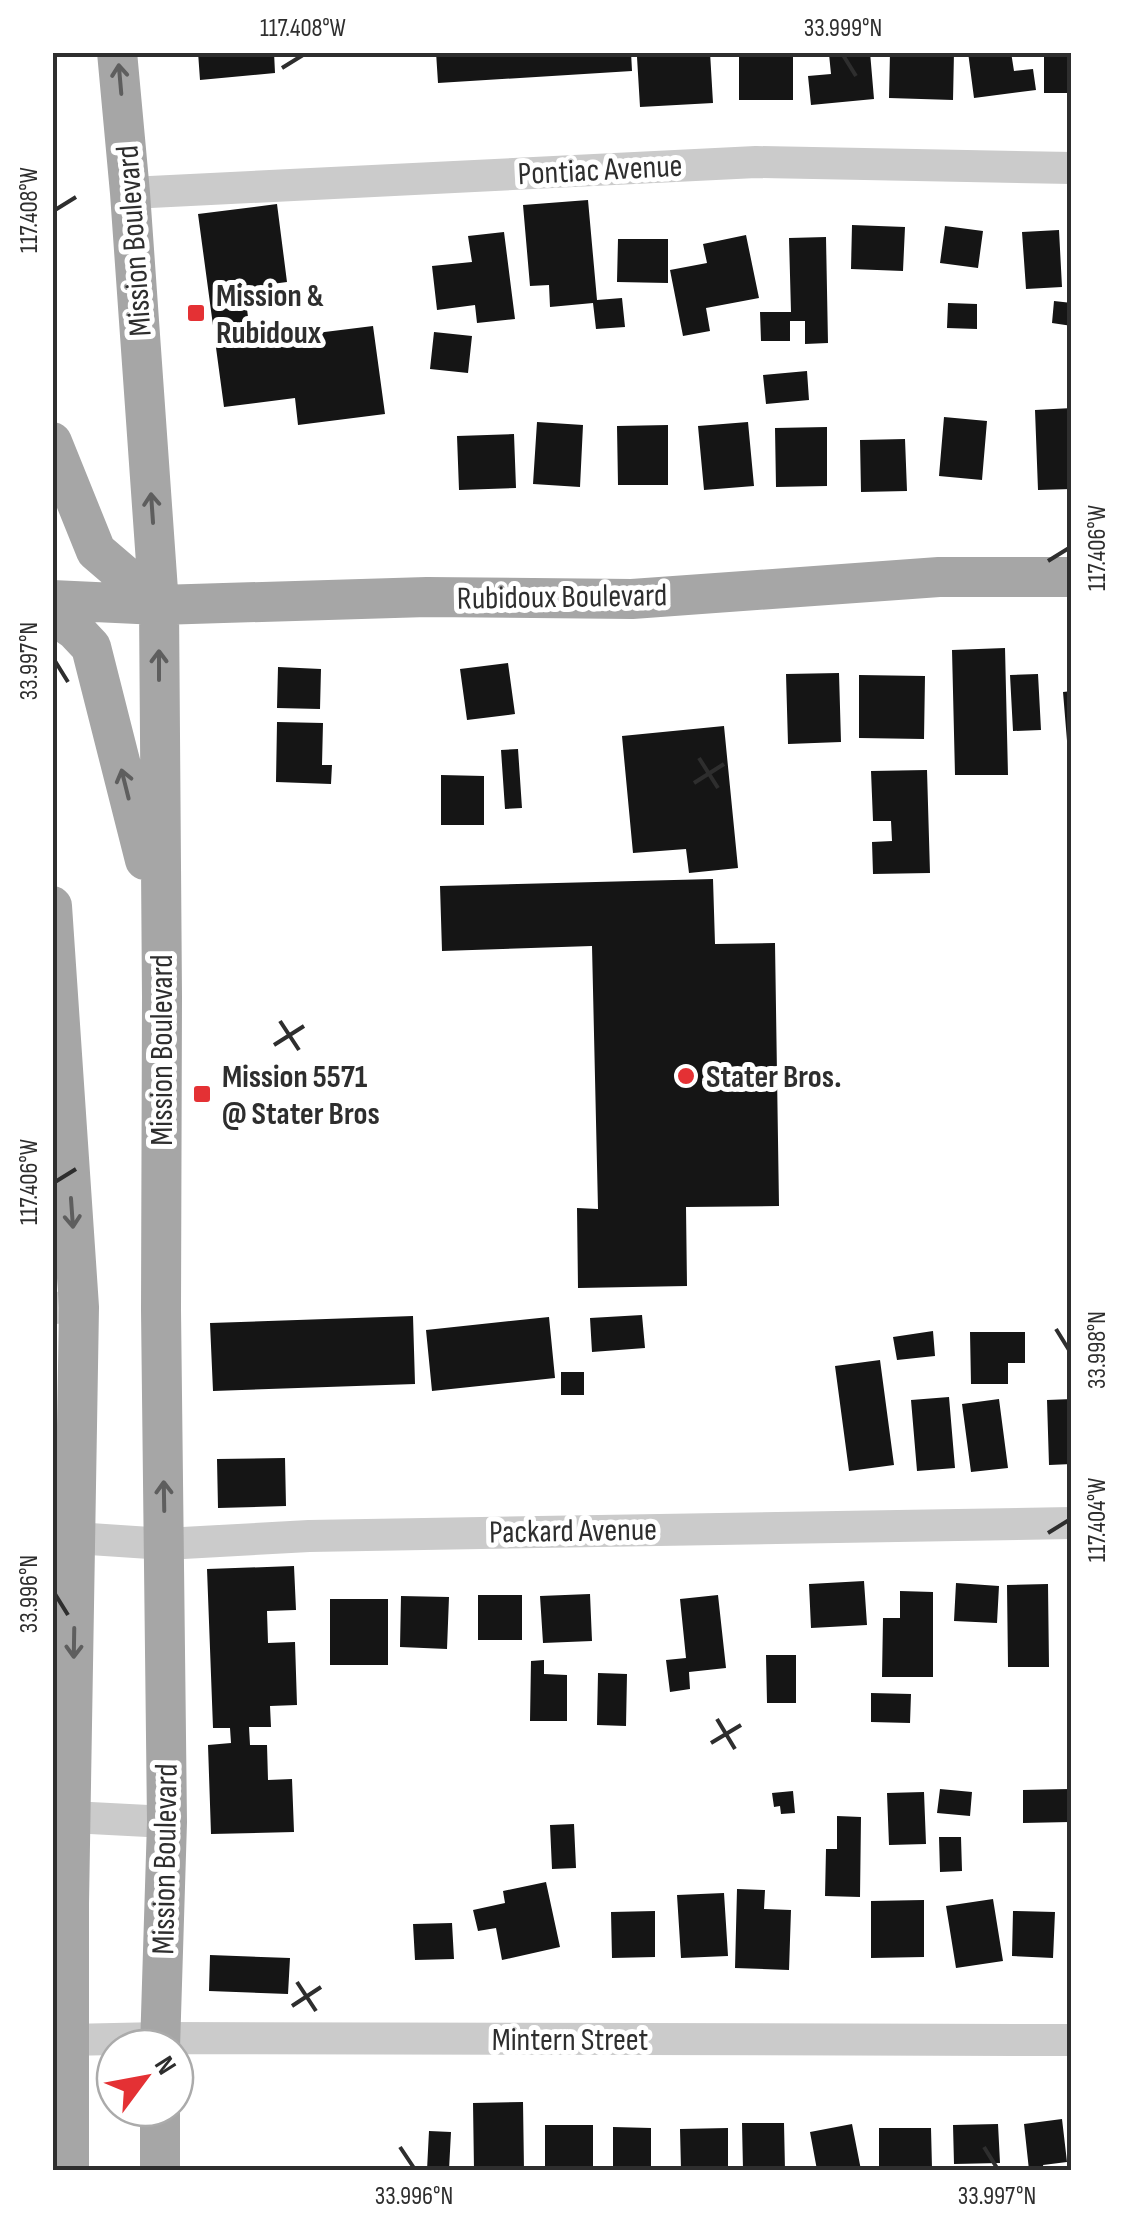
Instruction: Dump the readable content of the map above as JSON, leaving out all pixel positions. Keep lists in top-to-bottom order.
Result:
{
  "streets": {
    "main road": ["Mission Boulevard", "Rubidoux Boulevard"],
    "street": ["Pontiac Avenue", "Packard Avenue", "Mintern Street"]
  },
  "crossings": [
    ["Pontiac Avenue", "Mission Boulevard"],
    ["Mission Boulevard", "Rubidoux Boulevard"],
    ["Mission Boulevard", "Packard Avenue"]
  ],
  "places": {
    "transit": ["Mission & Rubidoux", "Mission 5571 @ Stater Bros"],
    "other": ["Stater Bros."]
  },
  "north": "top right",
  "coordinates": [
    "117.408°W",
    "33.999°N",
    "117.406°W",
    "33.997°N",
    "33.998°N",
    "117.404°W",
    "33.996°N"
  ]
}
